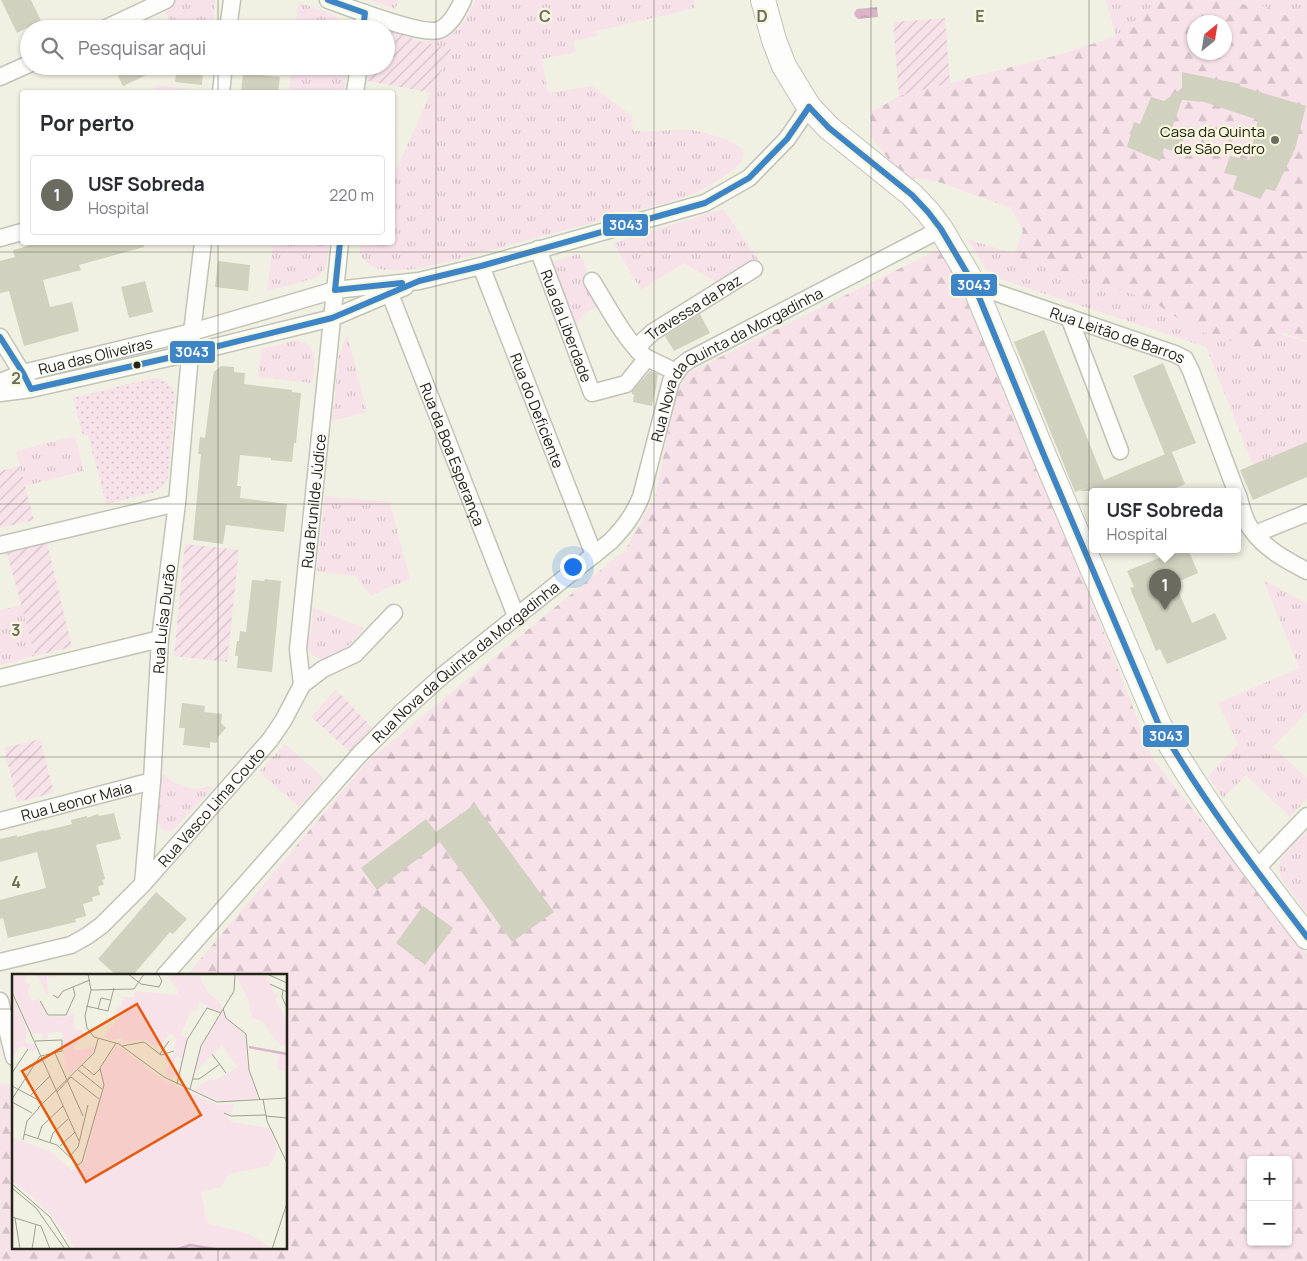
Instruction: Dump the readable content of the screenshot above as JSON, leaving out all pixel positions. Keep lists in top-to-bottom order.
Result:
{
  "streets": {
    "street": [
      "Travessa da Paz",
      "Rua da Liberdade",
      "Rua Leitão de Barros",
      "Rua das Oliveiras",
      "Rua Nova da Quinta da Morgadinha",
      "Rua do Deficiente",
      "Rua da Boa Esperança",
      "Rua Brunilde Júdice",
      "Rua Luísa Durão",
      "Rua Leonor Maia",
      "Rua Vasco Lima Couto"
    ]
  },
  "crossings": [
    ["Travessa da Paz", "Rua da Liberdade"],
    ["Rua da Liberdade", "Rua das Oliveiras"],
    ["Rua das Oliveiras", "Rua do Deficiente"],
    ["Rua das Oliveiras", "Rua da Boa Esperança"],
    ["Rua das Oliveiras", "Rua Brunilde Júdice"],
    ["Rua das Oliveiras", "Rua Luísa Durão"],
    ["Rua Nova da Quinta da Morgadinha", "Rua do Deficiente"],
    ["Rua Nova da Quinta da Morgadinha", "Rua da Boa Esperança"],
    ["Rua Brunilde Júdice", "Rua Vasco Lima Couto"],
    ["Rua Luísa Durão", "Rua Leonor Maia"],
    ["Rua Luísa Durão", "Rua Vasco Lima Couto"]
  ],
  "places": ["Casa da Quinta de São Pedro"],
  "lines": ["transit line 3043"],
  "north": "top right",
  "page": {
    "search": "Pesquisar aqui",
    "heading": "Por perto",
    "list": [
      {
        "mark": "1",
        "name": "USF Sobreda",
        "note": "Hospital",
        "value": "220 m"
      }
    ],
    "popup": ["USF Sobreda", "Hospital"],
    "pins": "1",
    "map_buttons": ["+", "−"]
  },
  "grid": {
    "columns": ["C", "D", "E"],
    "rows": ["2", "3", "4"]
  }
}
